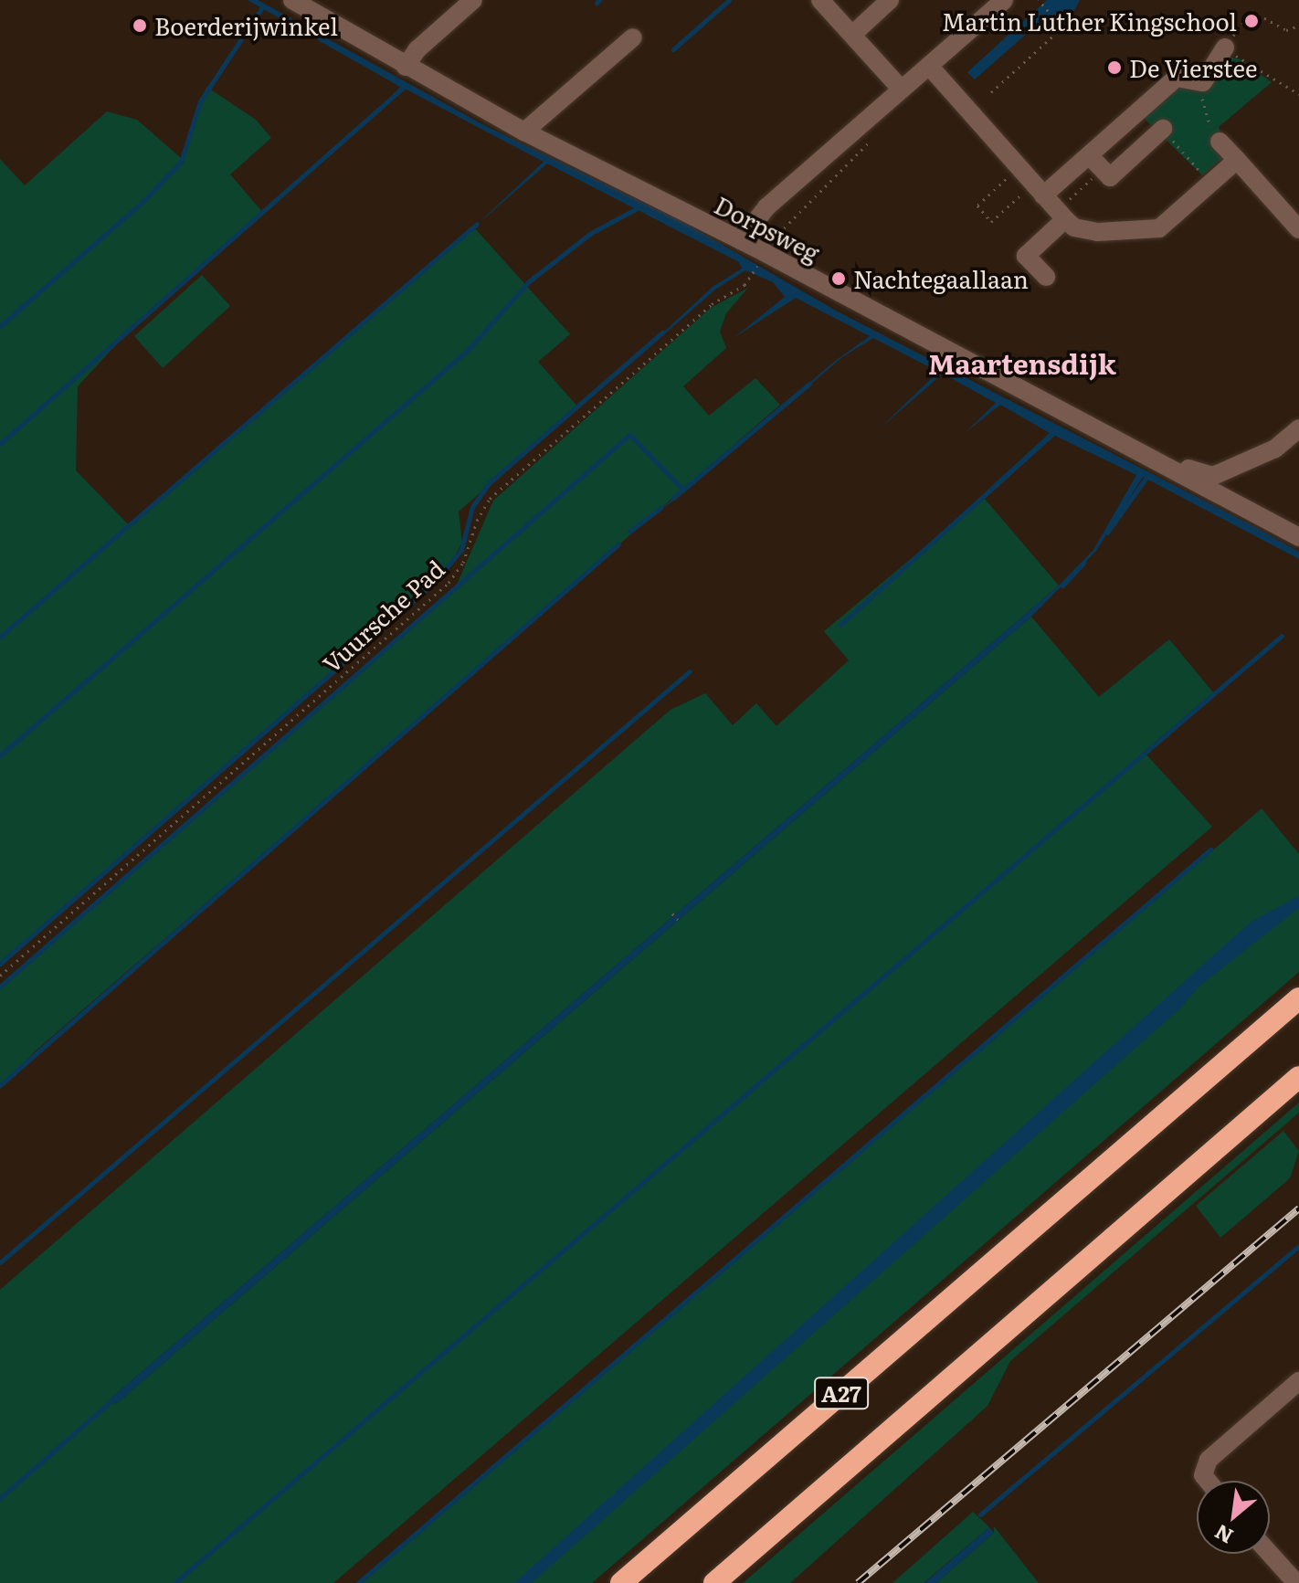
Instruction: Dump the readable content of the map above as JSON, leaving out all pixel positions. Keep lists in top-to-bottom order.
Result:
{
  "streets": {
    "highway": ["A27"],
    "street": ["Dorpsweg"],
    "path": ["Vuursche Pad"]
  },
  "districts": ["Maartensdijk"],
  "places": [
    "Martin Luther Kingschool",
    "Boerderijwinkel",
    "De Vierstee",
    "Nachtegaallaan"
  ],
  "north": "bottom left"
}
